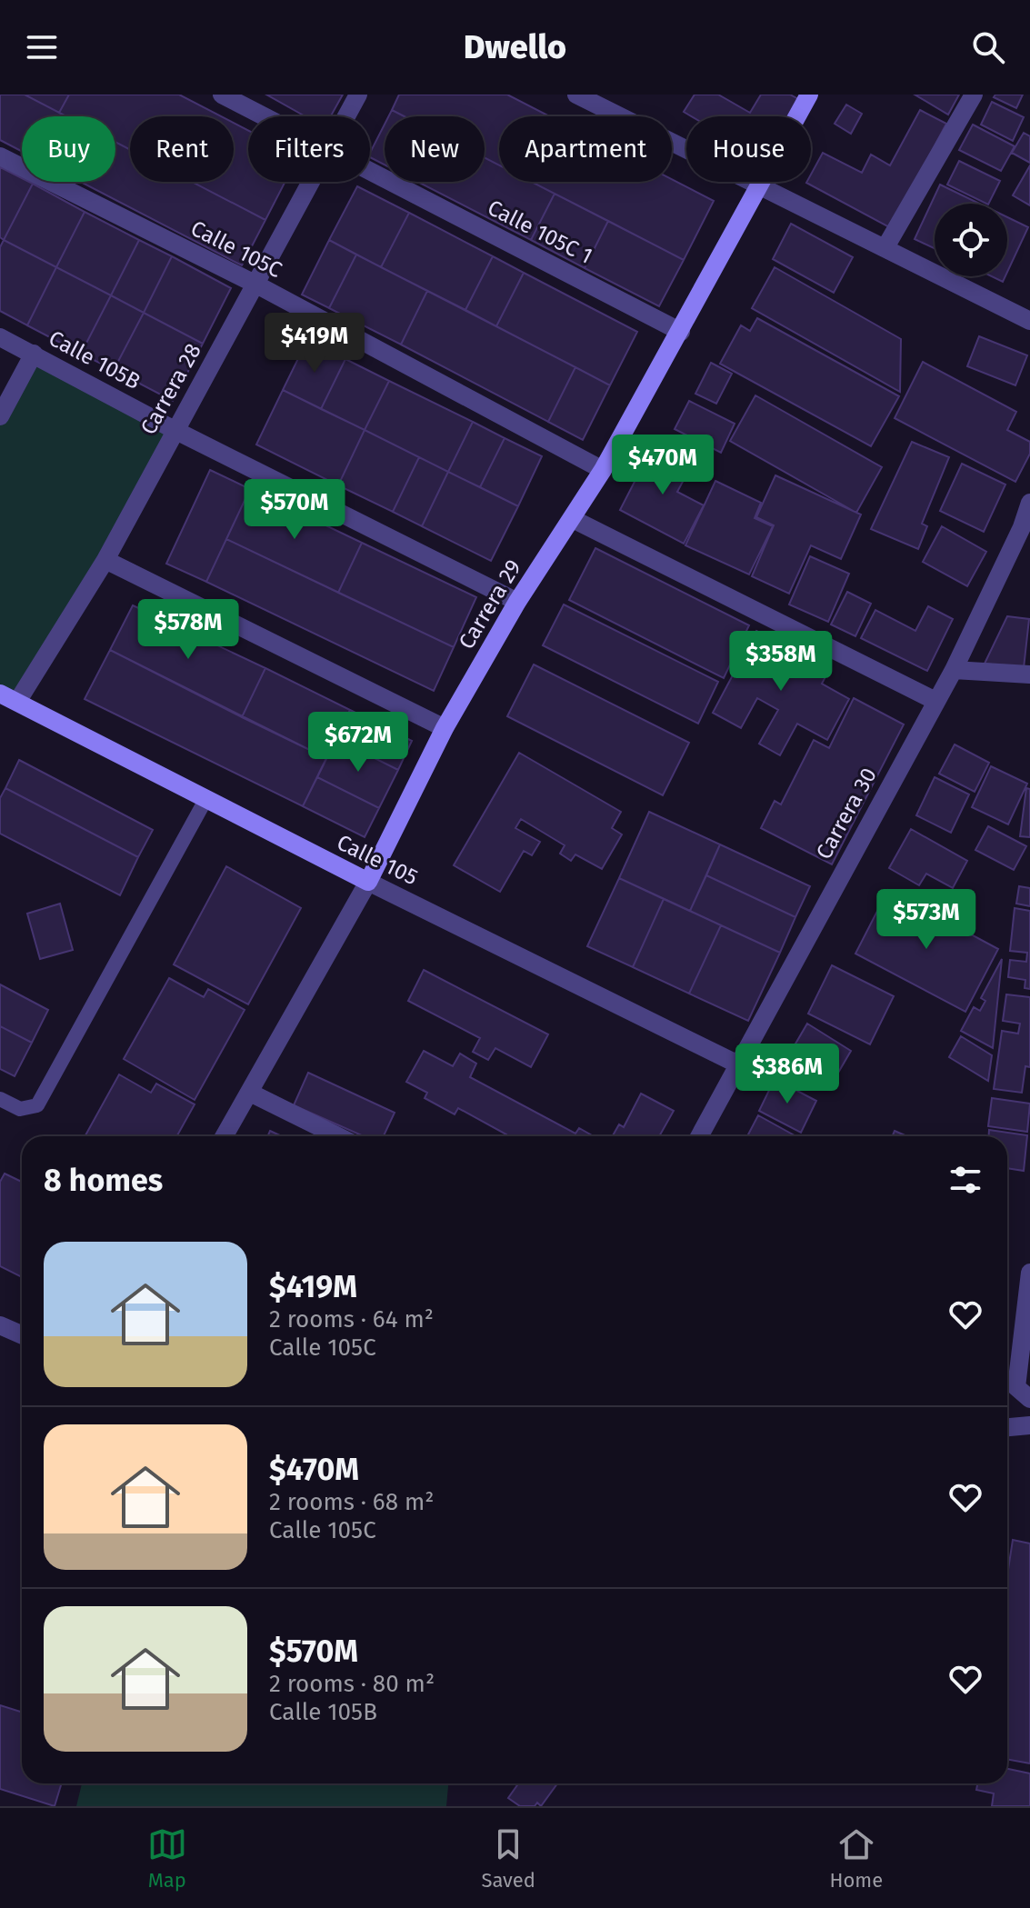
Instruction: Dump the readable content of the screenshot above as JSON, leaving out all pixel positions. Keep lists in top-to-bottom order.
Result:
{
  "streets": {
    "street": [
      "Calle 105C 1",
      "Calle 105C",
      "Calle 105B",
      "Carrera 28",
      "Carrera 29",
      "Carrera 30",
      "Calle 105"
    ]
  },
  "crossings": [
    ["Calle 105C 1", "Carrera 29"],
    ["Calle 105C", "Carrera 28"],
    ["Calle 105C", "Carrera 29"],
    ["Calle 105B", "Carrera 28"],
    ["Calle 105B", "Carrera 29"],
    ["Carrera 28", "Calle 105"],
    ["Carrera 29", "Calle 105"],
    ["Carrera 30", "Calle 105"]
  ],
  "page": {
    "header": "Dwello",
    "chip": [
      "Buy",
      "Rent",
      "Filters",
      "New",
      "Apartment",
      "House"
    ],
    "price": [
      "$419M",
      "$470M",
      "$570M",
      "$578M",
      "$358M",
      "$672M",
      "$573M",
      "$386M"
    ],
    "heading": "8 homes",
    "list": [
      {
        "name": "$419M",
        "note": "2 rooms · 64 m² · Calle 105C"
      },
      {
        "name": "$470M",
        "note": "2 rooms · 68 m² · Calle 105C"
      },
      {
        "name": "$570M",
        "note": "2 rooms · 80 m² · Calle 105B"
      }
    ],
    "tabs": ["Map", "Saved", "Home"]
  }
}
